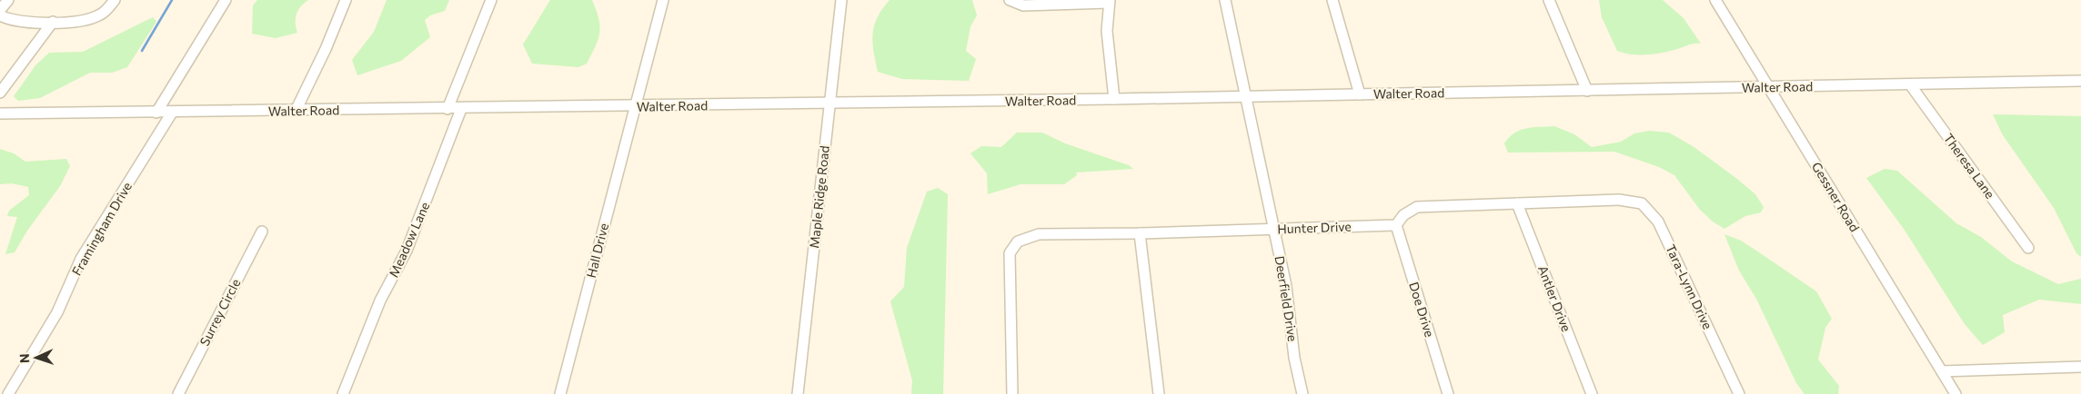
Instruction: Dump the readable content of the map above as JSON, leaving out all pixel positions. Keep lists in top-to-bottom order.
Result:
{
  "streets": {
    "street": [
      "Walter Road",
      "Theresa Lane",
      "Maple Ridge Road",
      "Gessner Road",
      "Hunter Drive",
      "Framingham Drive",
      "Meadow Lane",
      "Hall Drive",
      "Tara-Lynn Drive",
      "Deerfield Drive",
      "Antler Drive",
      "Doe Drive",
      "Surrey Circle"
    ]
  },
  "crossings": [
    ["Walter Road", "Theresa Lane"],
    ["Walter Road", "Maple Ridge Road"],
    ["Walter Road", "Gessner Road"],
    ["Walter Road", "Framingham Drive"],
    ["Walter Road", "Meadow Lane"],
    ["Walter Road", "Hall Drive"],
    ["Walter Road", "Deerfield Drive"],
    ["Hunter Drive", "Deerfield Drive"],
    ["Hunter Drive", "Doe Drive"],
    ["Tara-Lynn Drive", "Antler Drive"]
  ],
  "north": "left"
}
